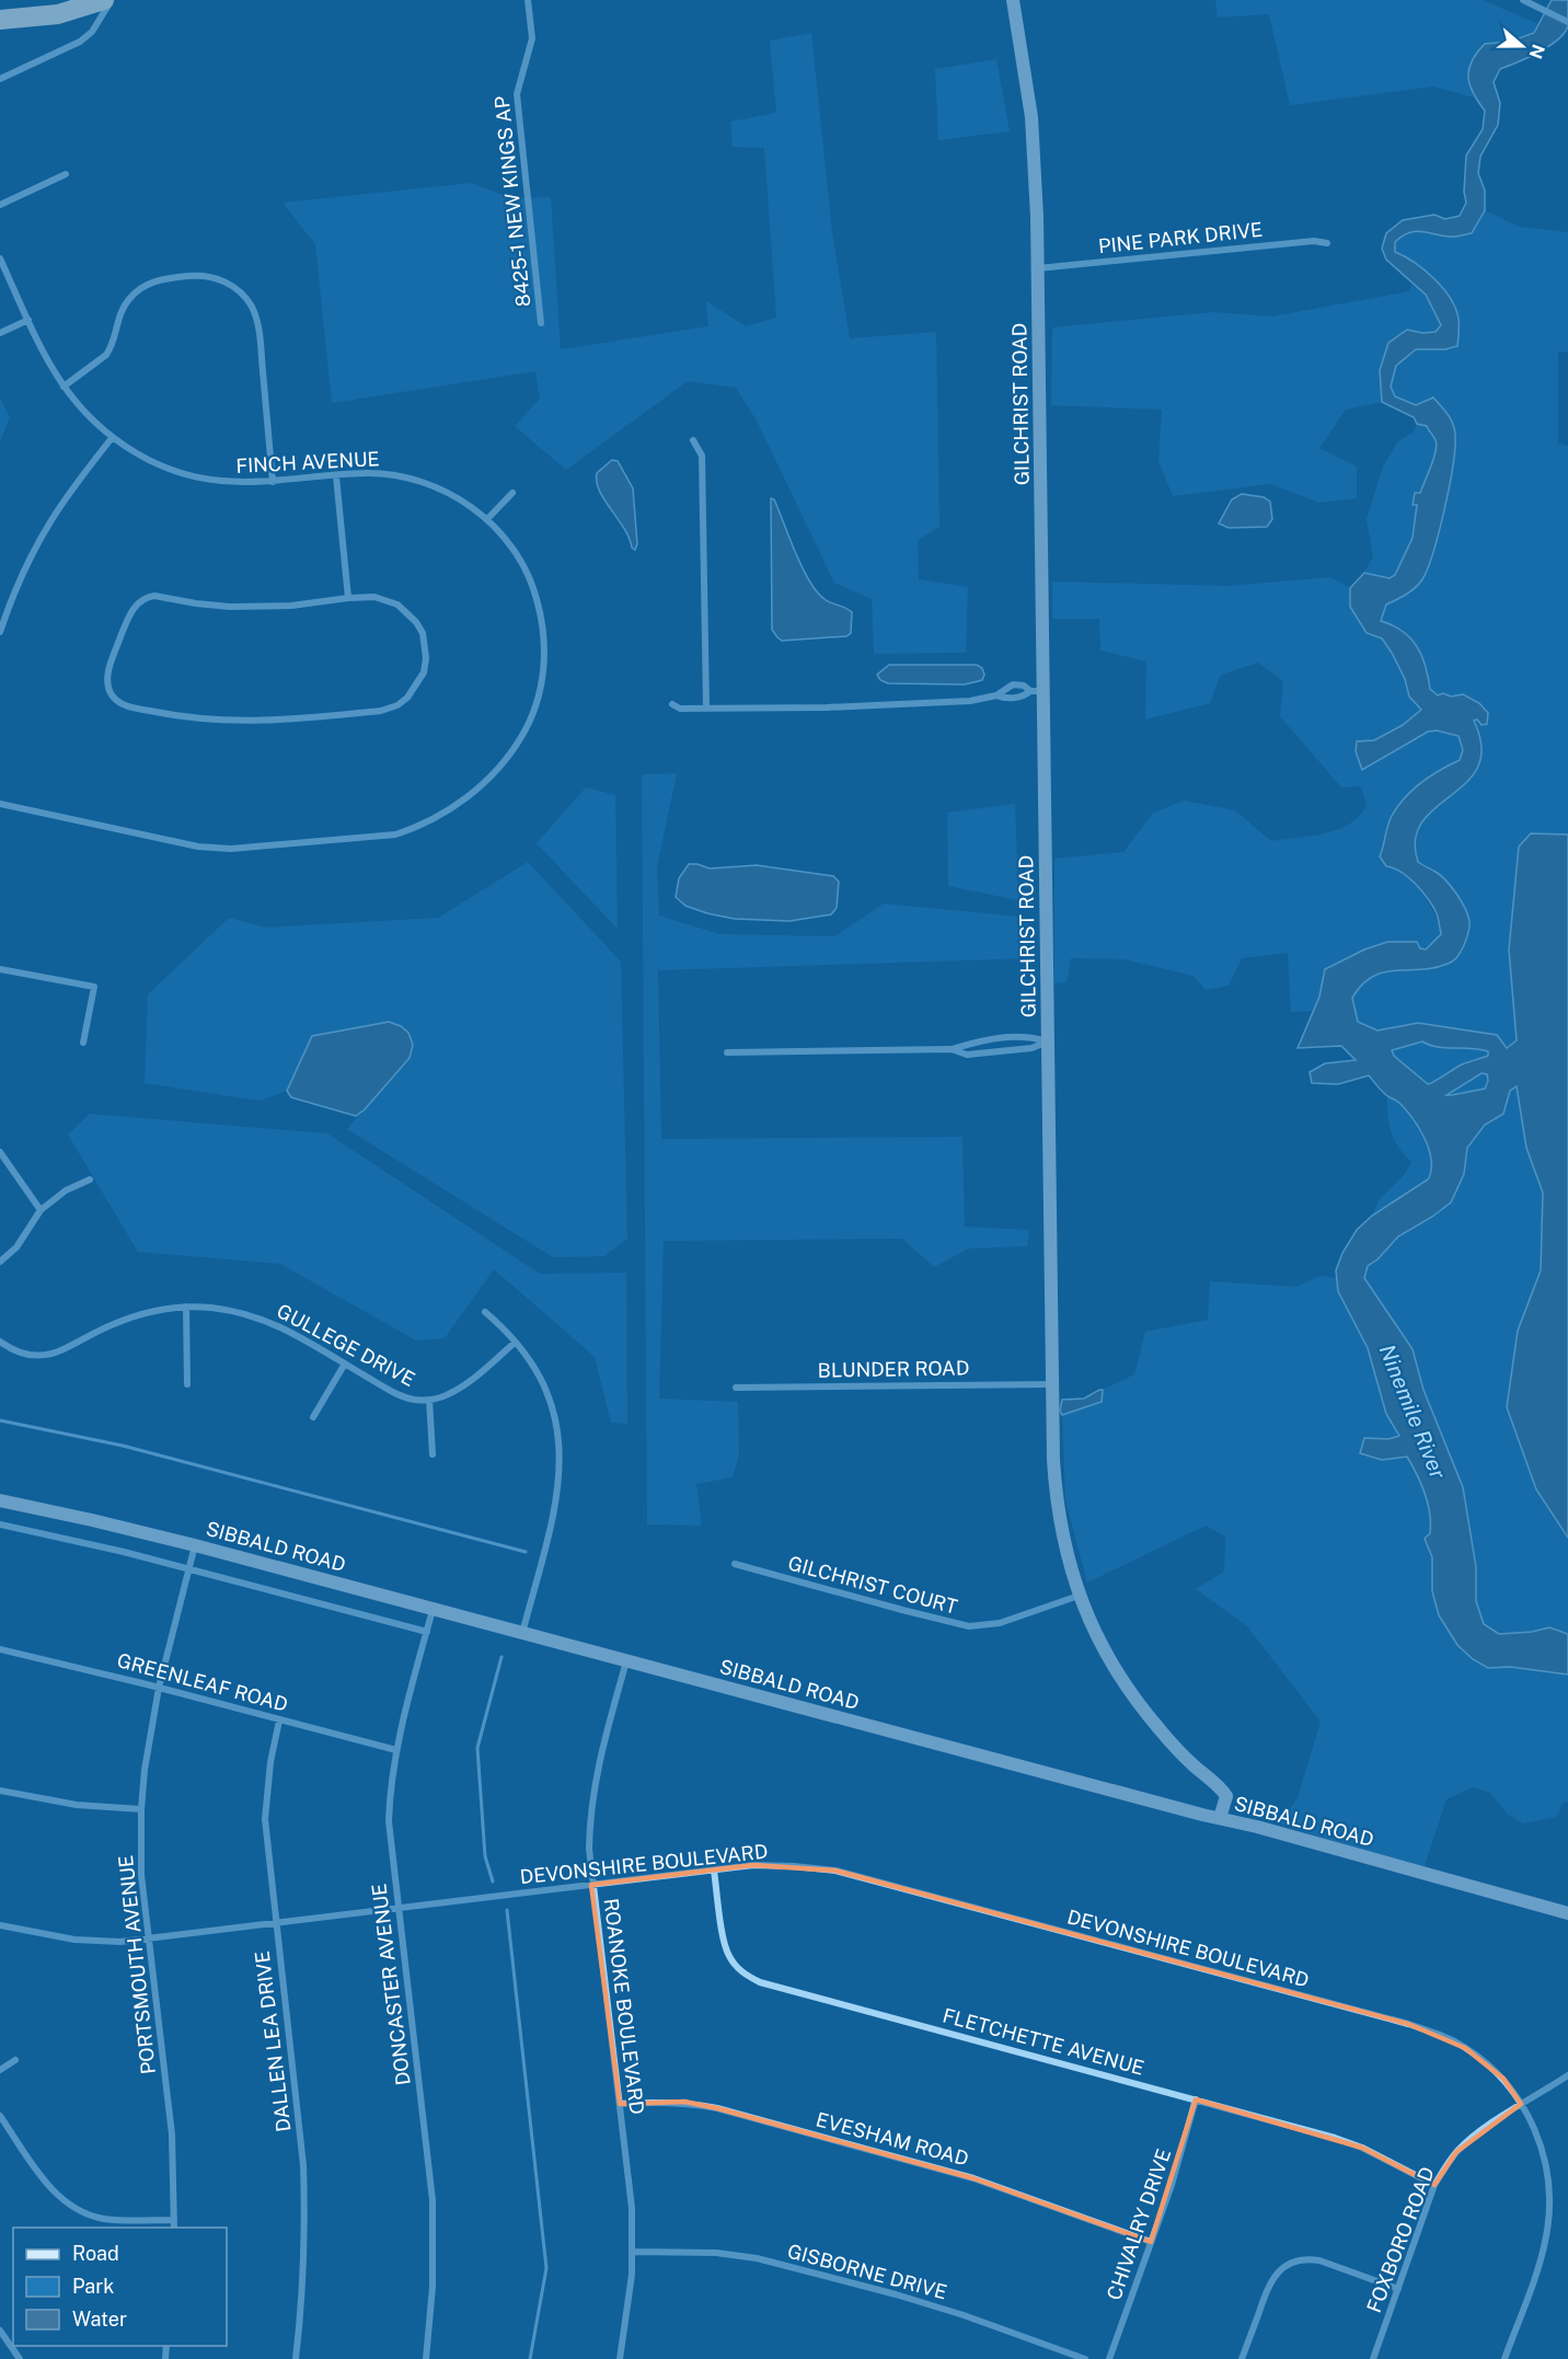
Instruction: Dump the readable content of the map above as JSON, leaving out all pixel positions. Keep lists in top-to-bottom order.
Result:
{
  "streets": {
    "street": [
      "8425-1 NEW KINGS AP",
      "PINE PARK DRIVE",
      "GILCHRIST ROAD",
      "FINCH AVENUE",
      "GULLEGE DRIVE",
      "BLUNDER ROAD",
      "SIBBALD ROAD",
      "GILCHRIST COURT",
      "GREENLEAF ROAD",
      "DEVONSHIRE BOULEVARD",
      "PORTSMOUTH AVENUE",
      "DONCASTER AVENUE",
      "ROANOKE BOULEVARD",
      "DALLEN LEA DRIVE",
      "FLETCHETTE AVENUE",
      "EVESHAM ROAD",
      "CHIVALRY DRIVE",
      "FOXBORO ROAD",
      "GISBORNE DRIVE"
    ]
  },
  "crossings": [
    ["PINE PARK DRIVE", "GILCHRIST ROAD"],
    ["GILCHRIST ROAD", "BLUNDER ROAD"],
    ["GILCHRIST ROAD", "SIBBALD ROAD"],
    ["GILCHRIST ROAD", "GILCHRIST COURT"],
    ["SIBBALD ROAD", "PORTSMOUTH AVENUE"],
    ["SIBBALD ROAD", "DONCASTER AVENUE"],
    ["SIBBALD ROAD", "ROANOKE BOULEVARD"],
    ["GREENLEAF ROAD", "PORTSMOUTH AVENUE"],
    ["GREENLEAF ROAD", "DONCASTER AVENUE"],
    ["GREENLEAF ROAD", "DALLEN LEA DRIVE"],
    ["DEVONSHIRE BOULEVARD", "PORTSMOUTH AVENUE"],
    ["DEVONSHIRE BOULEVARD", "DONCASTER AVENUE"],
    ["DEVONSHIRE BOULEVARD", "ROANOKE BOULEVARD"],
    ["DEVONSHIRE BOULEVARD", "DALLEN LEA DRIVE"],
    ["DEVONSHIRE BOULEVARD", "FLETCHETTE AVENUE"],
    ["DEVONSHIRE BOULEVARD", "FOXBORO ROAD"],
    ["ROANOKE BOULEVARD", "EVESHAM ROAD"],
    ["ROANOKE BOULEVARD", "GISBORNE DRIVE"],
    ["FLETCHETTE AVENUE", "CHIVALRY DRIVE"],
    ["FLETCHETTE AVENUE", "FOXBORO ROAD"],
    ["EVESHAM ROAD", "CHIVALRY DRIVE"]
  ],
  "water": ["Ninemile River"],
  "legend": ["Road", "Park", "Water"],
  "north": "right"
}
